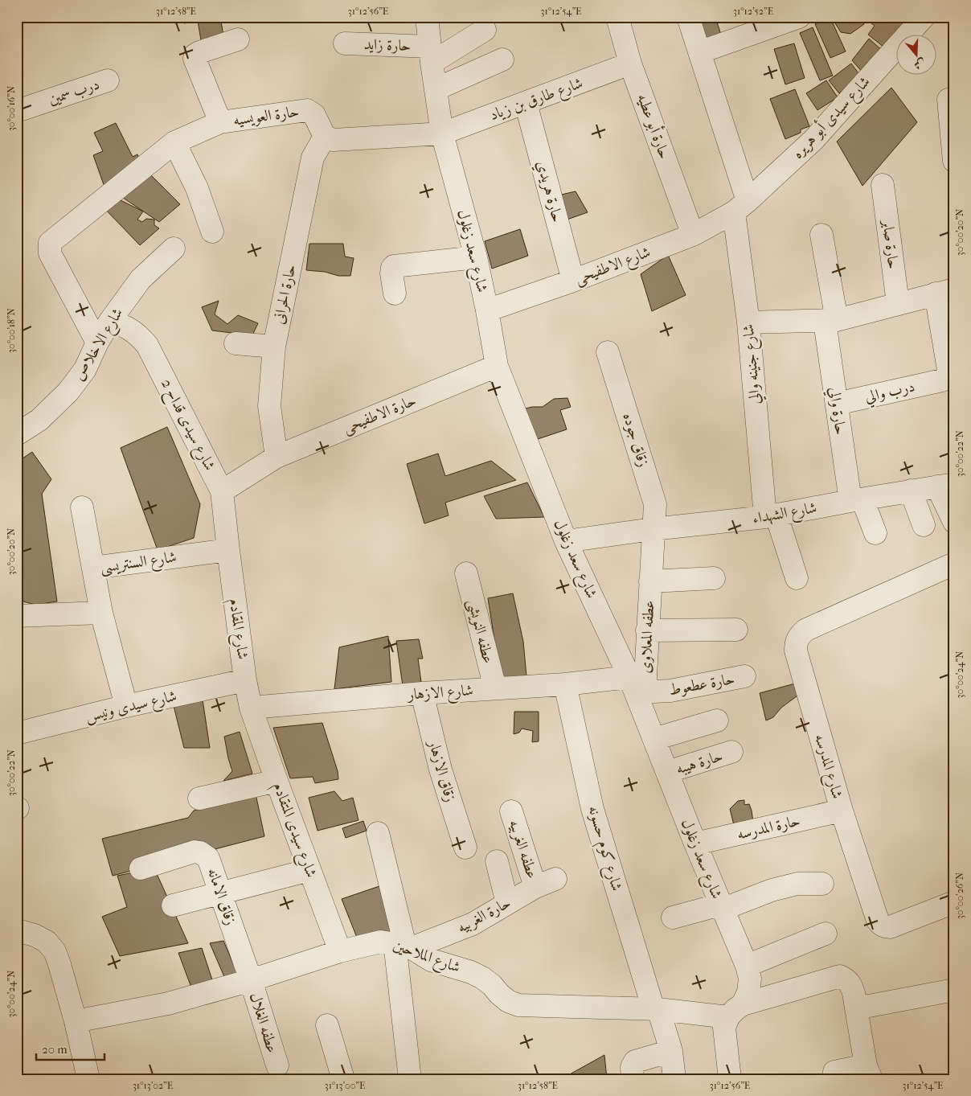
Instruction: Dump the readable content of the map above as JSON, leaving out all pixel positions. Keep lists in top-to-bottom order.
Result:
{
  "streets": {
    "street": [
      "حارة زايد",
      "درب سمين",
      "شارع طارق بن زياد",
      "حارة العويسيه",
      "شارع سيدى أبو هريره",
      "حارة أبو عطيه",
      "حارة هريدي",
      "حارة صابر",
      "شارع سعد زغلول",
      "شارع الاطفيحى",
      "حارة الحرانى",
      "شارع الاخلاص",
      "شارع جنينه والي",
      "درب والي",
      "حارة والي",
      "حارة الاطفيحى",
      "شارع سيدى قداح 2",
      "زقاق جوده",
      "شارع الشهداء",
      "شارع السنتريسى",
      "شارع المقادم",
      "عطفه النويشى",
      "عطفه المعلاوى",
      "حارة عطعوط",
      "شارع الازهار",
      "شارع سيدى ونيس",
      "حارة هيبه",
      "شارع المدرسه",
      "زقاق الازهار",
      "حارة المدرسه",
      "شارع سيدى المتقادم",
      "شارع كوم حسونه",
      "عطفه الغربيه",
      "زقاق الامانه",
      "حارة الغربيه",
      "شارع الملاحين",
      "عطفه الغلال"
    ]
  },
  "crossings": [
    ["حارة زايد", "شارع سعد زغلول"],
    ["شارع طارق بن زياد", "حارة أبو عطيه"],
    ["شارع طارق بن زياد", "حارة هريدي"],
    ["شارع طارق بن زياد", "شارع سعد زغلول"],
    ["حارة العويسيه", "حارة الحرانى"],
    ["حارة العويسيه", "شارع الاخلاص"],
    ["شارع سيدى أبو هريره", "شارع الاطفيحى"],
    ["شارع سيدى أبو هريره", "شارع جنينه والي"],
    ["حارة أبو عطيه", "شارع الاطفيحى"],
    ["حارة هريدي", "شارع الاطفيحى"],
    ["شارع سعد زغلول", "شارع الاطفيحى"],
    ["شارع سعد زغلول", "حارة الاطفيحى"],
    ["شارع سعد زغلول", "شارع الشهداء"],
    ["شارع سعد زغلول", "عطفه المعلاوى"],
    ["شارع سعد زغلول", "حارة عطعوط"],
    ["شارع سعد زغلول", "شارع الازهار"],
    ["شارع سعد زغلول", "حارة هيبه"],
    ["شارع سعد زغلول", "حارة المدرسه"],
    ["شارع سعد زغلول", "شارع الملاحين"],
    ["شارع الاطفيحى", "شارع جنينه والي"],
    ["حارة الحرانى", "حارة الاطفيحى"],
    ["شارع الاخلاص", "شارع سيدى قداح 2"],
    ["شارع جنينه والي", "شارع الشهداء"],
    ["درب والي", "حارة والي"],
    ["حارة والي", "شارع الشهداء"],
    ["حارة الاطفيحى", "شارع سيدى قداح 2"],
    ["شارع سيدى قداح 2", "شارع السنتريسى"],
    ["شارع سيدى قداح 2", "شارع المقادم"],
    ["زقاق جوده", "شارع الشهداء"],
    ["زقاق جوده", "عطفه المعلاوى"],
    ["شارع الشهداء", "عطفه المعلاوى"],
    ["شارع السنتريسى", "شارع المقادم"],
    ["شارع السنتريسى", "شارع سيدى ونيس"],
    ["شارع المقادم", "شارع الازهار"],
    ["شارع المقادم", "شارع سيدى ونيس"],
    ["شارع المقادم", "شارع سيدى المتقادم"],
    ["عطفه النويشى", "شارع الازهار"],
    ["عطفه المعلاوى", "حارة عطعوط"],
    ["عطفه المعلاوى", "شارع الازهار"],
    ["حارة عطعوط", "شارع الازهار"],
    ["شارع الازهار", "زقاق الازهار"],
    ["شارع الازهار", "شارع سيدى المتقادم"],
    ["شارع الازهار", "شارع كوم حسونه"],
    ["شارع المدرسه", "حارة المدرسه"],
    ["شارع سيدى المتقادم", "شارع الملاحين"],
    ["شارع كوم حسونه", "شارع الملاحين"],
    ["عطفه الغربيه", "حارة الغربيه"],
    ["زقاق الامانه", "شارع الملاحين"],
    ["زقاق الامانه", "عطفه الغلال"],
    ["حارة الغربيه", "شارع الملاحين"],
    ["شارع الملاحين", "عطفه الغلال"]
  ],
  "scale_bar": "20 m",
  "north": "bottom",
  "coordinates": [
    "31°12'58\"E",
    "31°12'56\"E",
    "31°12'54\"E",
    "31°12'52\"E",
    "30°00'16\"N",
    "30°00'20\"N",
    "30°00'18\"N",
    "30°00'22\"N",
    "30°00'24\"N",
    "30°00'26\"N",
    "31°13'02\"E",
    "31°13'00\"E"
  ]
}
